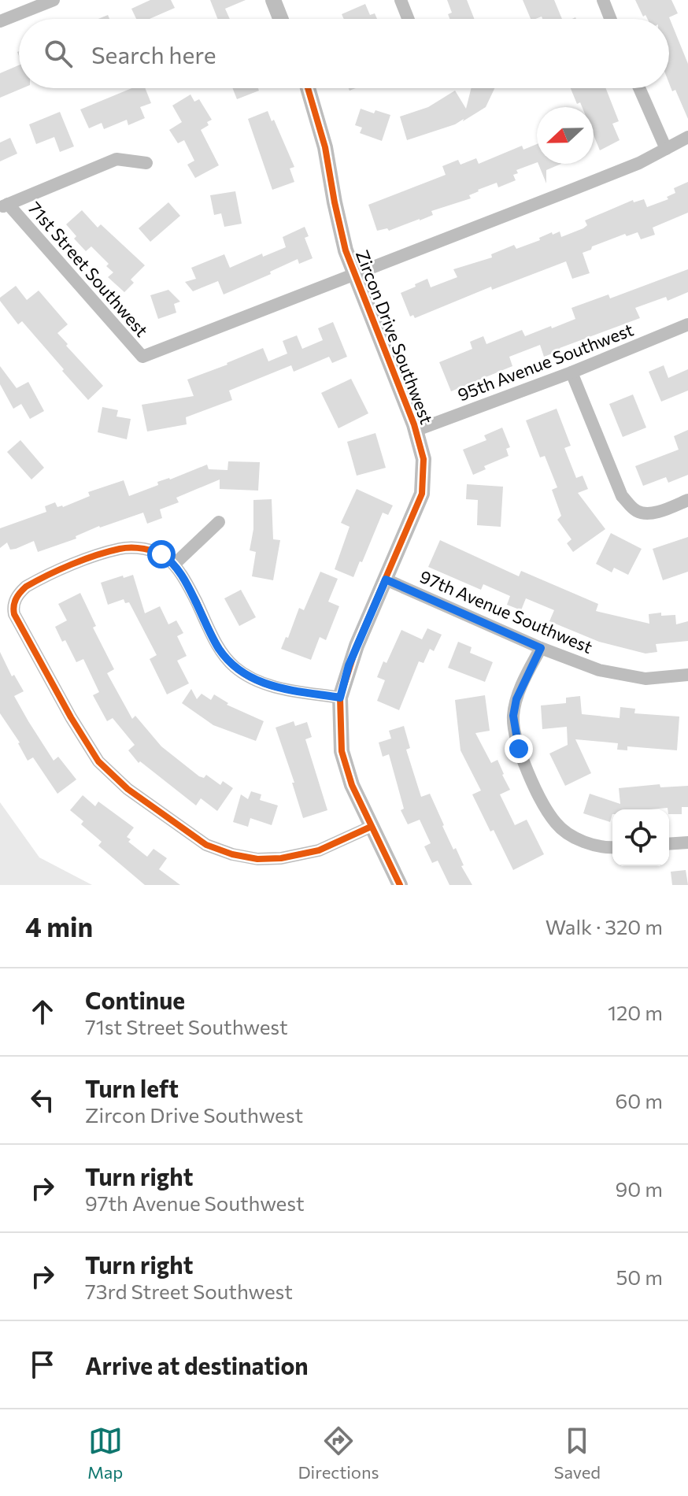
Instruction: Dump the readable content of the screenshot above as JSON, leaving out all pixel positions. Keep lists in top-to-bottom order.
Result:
{
  "streets": {
    "street": [
      "71st Street Southwest",
      "Zircon Drive Southwest",
      "95th Avenue Southwest",
      "97th Avenue Southwest"
    ]
  },
  "crossings": [
    ["71st Street Southwest", "Zircon Drive Southwest"],
    ["Zircon Drive Southwest", "95th Avenue Southwest"],
    ["Zircon Drive Southwest", "97th Avenue Southwest"]
  ],
  "north": "left",
  "page": {
    "search": "Search here",
    "heading": ["4 min", "Walk · 320 m"],
    "list": [
      ["Continue", "71st Street Southwest", "120 m"],
      ["Turn left", "Zircon Drive Southwest", "60 m"],
      ["Turn right", "97th Avenue Southwest", "90 m"],
      ["Turn right", "73rd Street Southwest", "50 m"],
      "Arrive at destination"
    ],
    "nav": ["Map", "Directions", "Saved"]
  }
}
